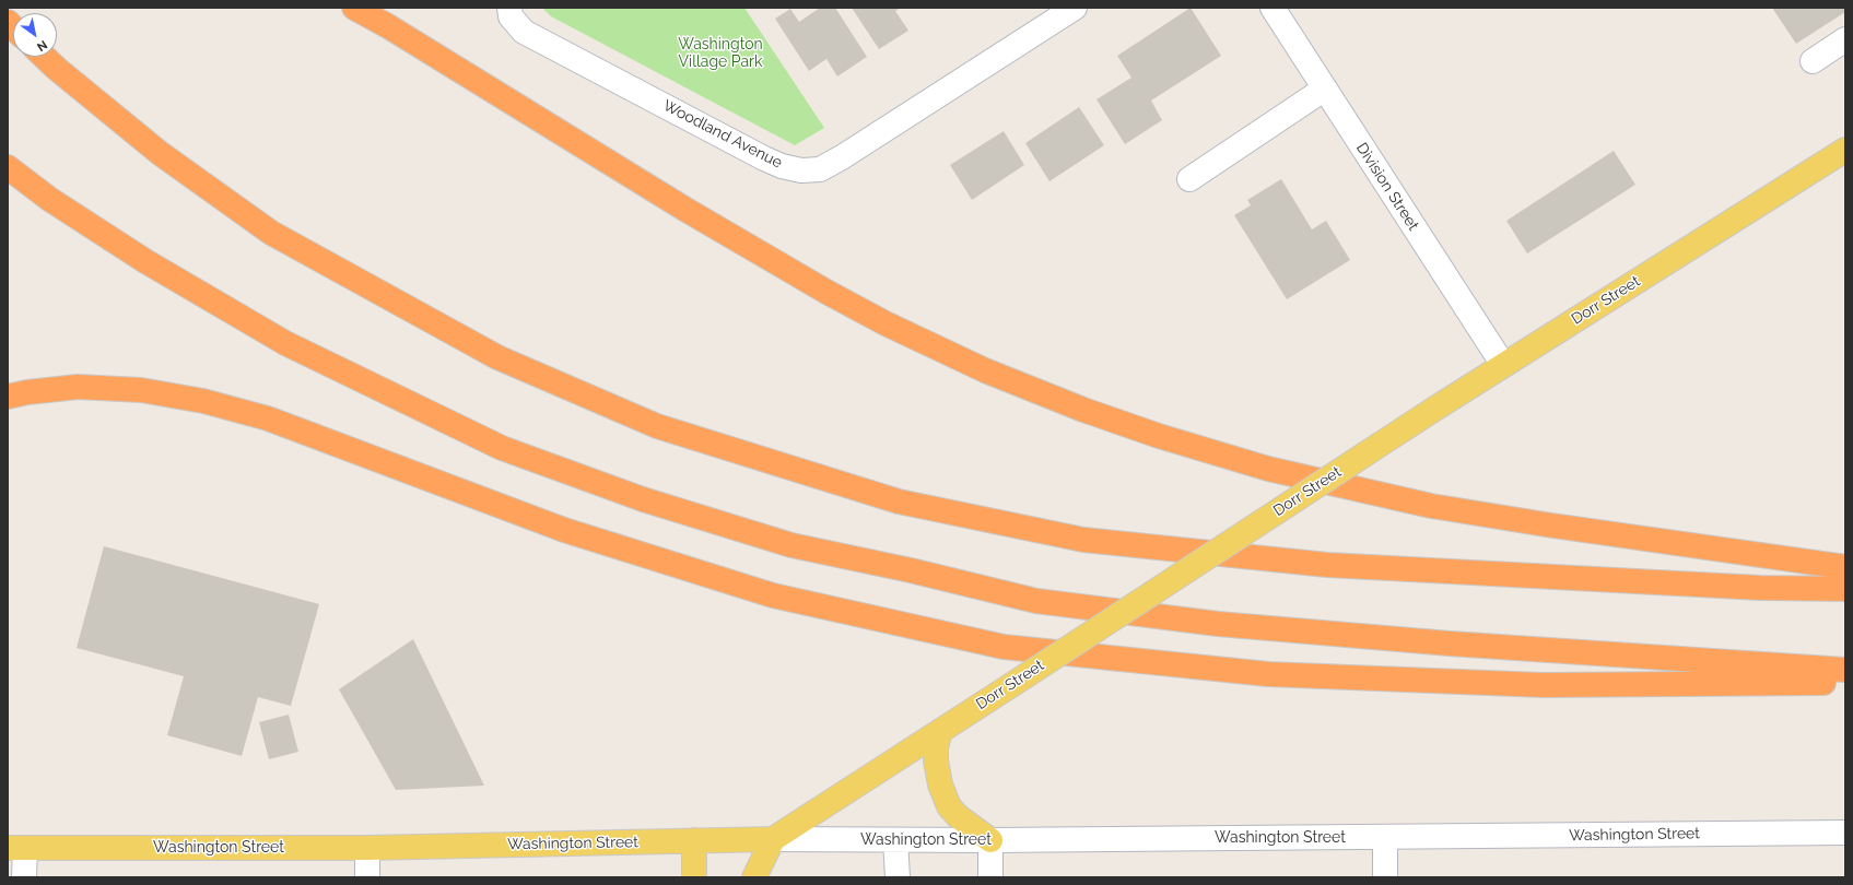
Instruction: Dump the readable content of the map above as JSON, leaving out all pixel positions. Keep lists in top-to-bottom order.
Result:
{
  "streets": {
    "main road": ["Dorr Street", "Washington Street"],
    "street": ["Woodland Avenue", "Division Street"]
  },
  "crossings": [
    ["Division Street", "Dorr Street"],
    ["Dorr Street", "Washington Street"]
  ],
  "parks": ["Washington Village Park"],
  "north": "bottom right"
}
